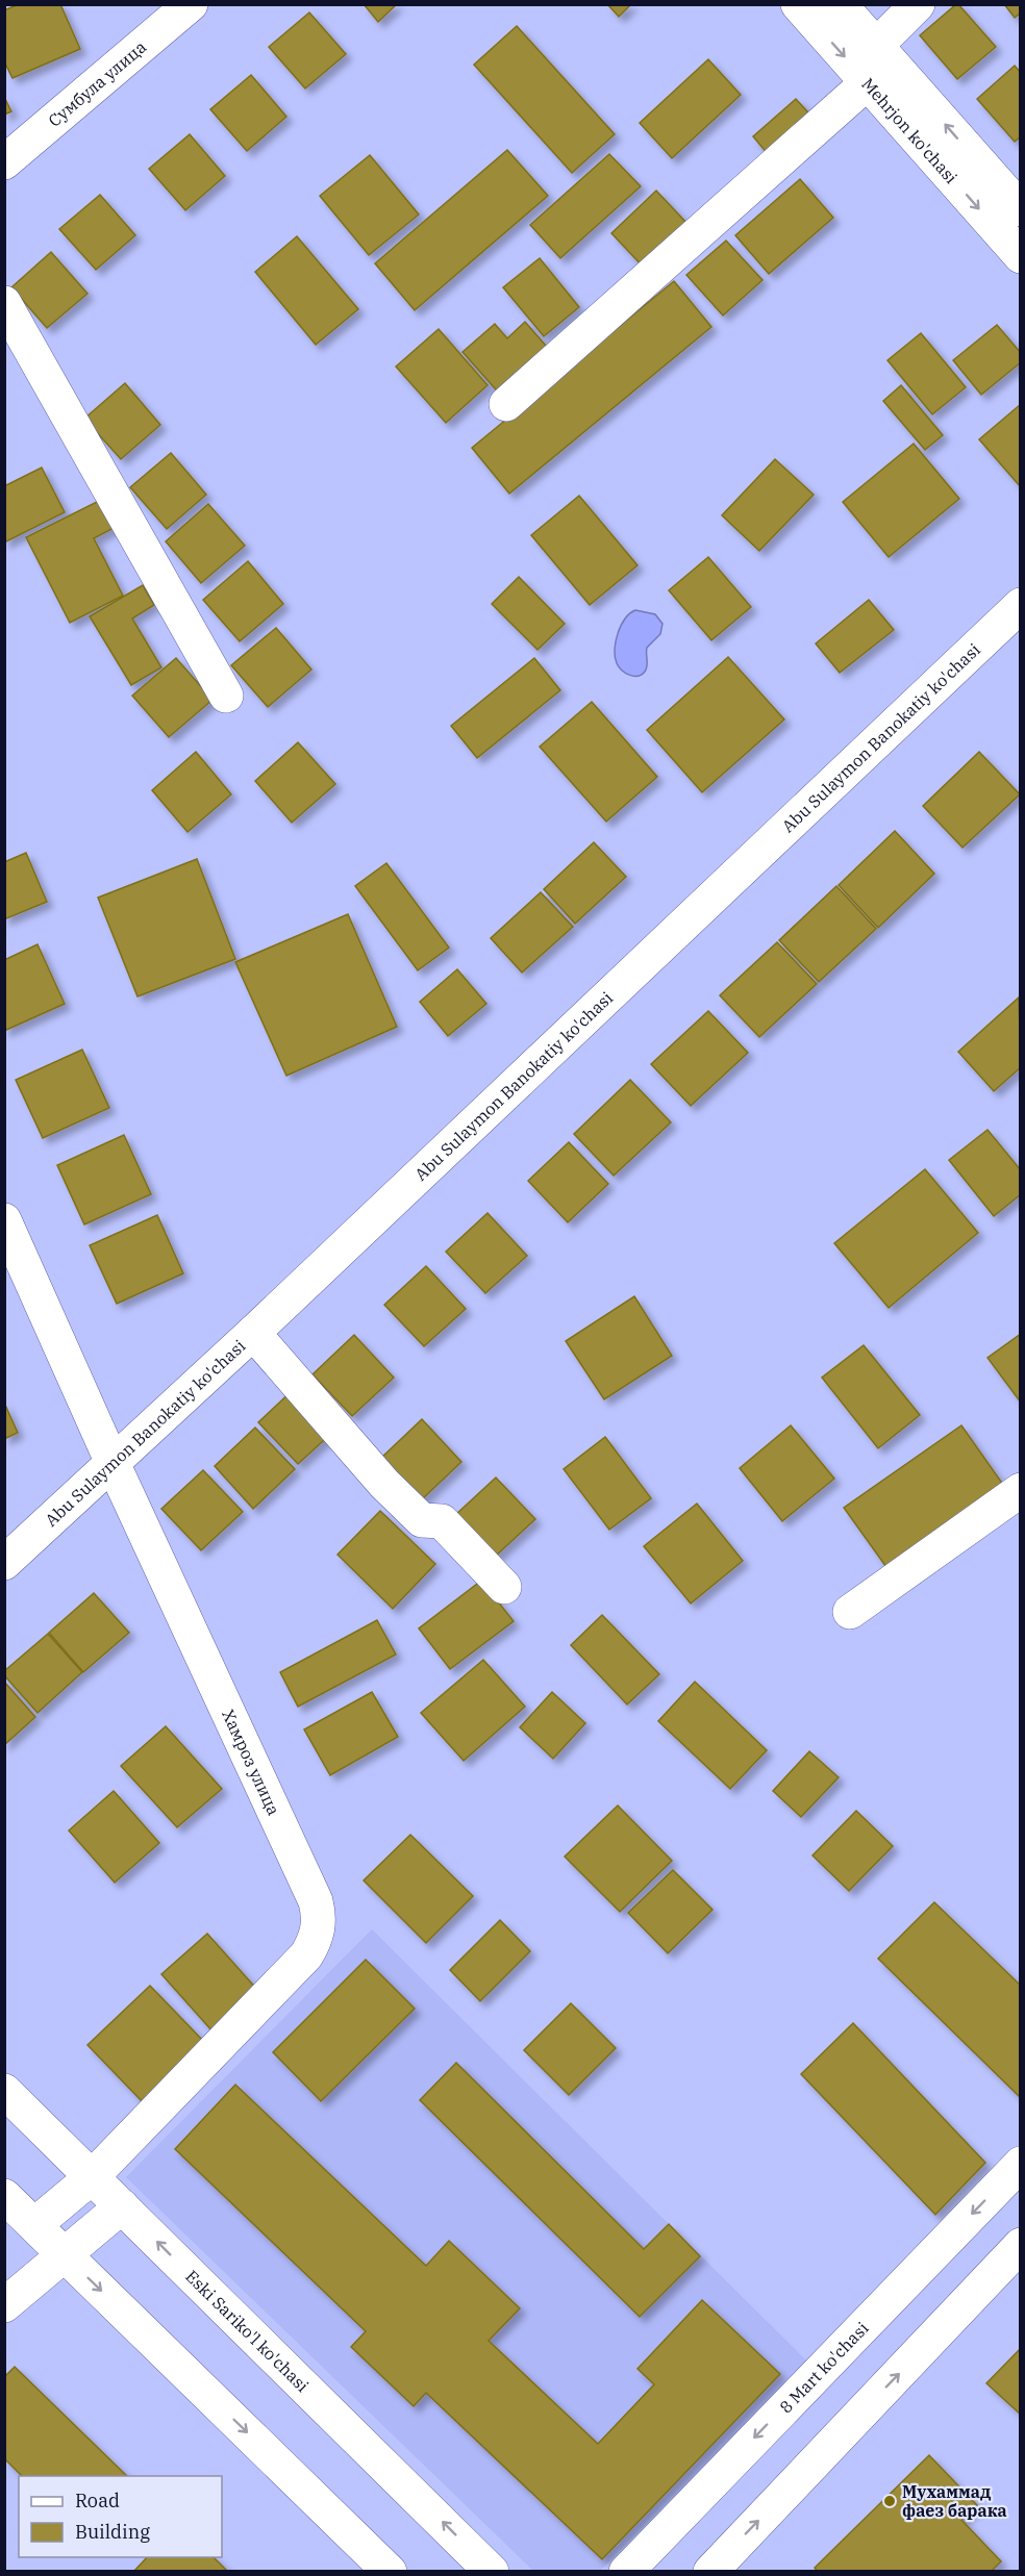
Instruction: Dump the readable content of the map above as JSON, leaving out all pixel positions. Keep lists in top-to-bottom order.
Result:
{
  "streets": {
    "street": [
      "Сумбула улица",
      "Mehrjon ko'chasi",
      "Abu Sulaymon Banokatiy ko'chasi",
      "Хамроз улица",
      "Eski Sariko'l ko'chasi",
      "8 Mart ko'chasi"
    ]
  },
  "crossings": [
    ["Abu Sulaymon Banokatiy ko'chasi", "Хамроз улица"],
    ["Хамроз улица", "Eski Sariko'l ko'chasi"]
  ],
  "places": ["Мухаммад фаез барака"],
  "legend": ["Road", "Building"]
}
